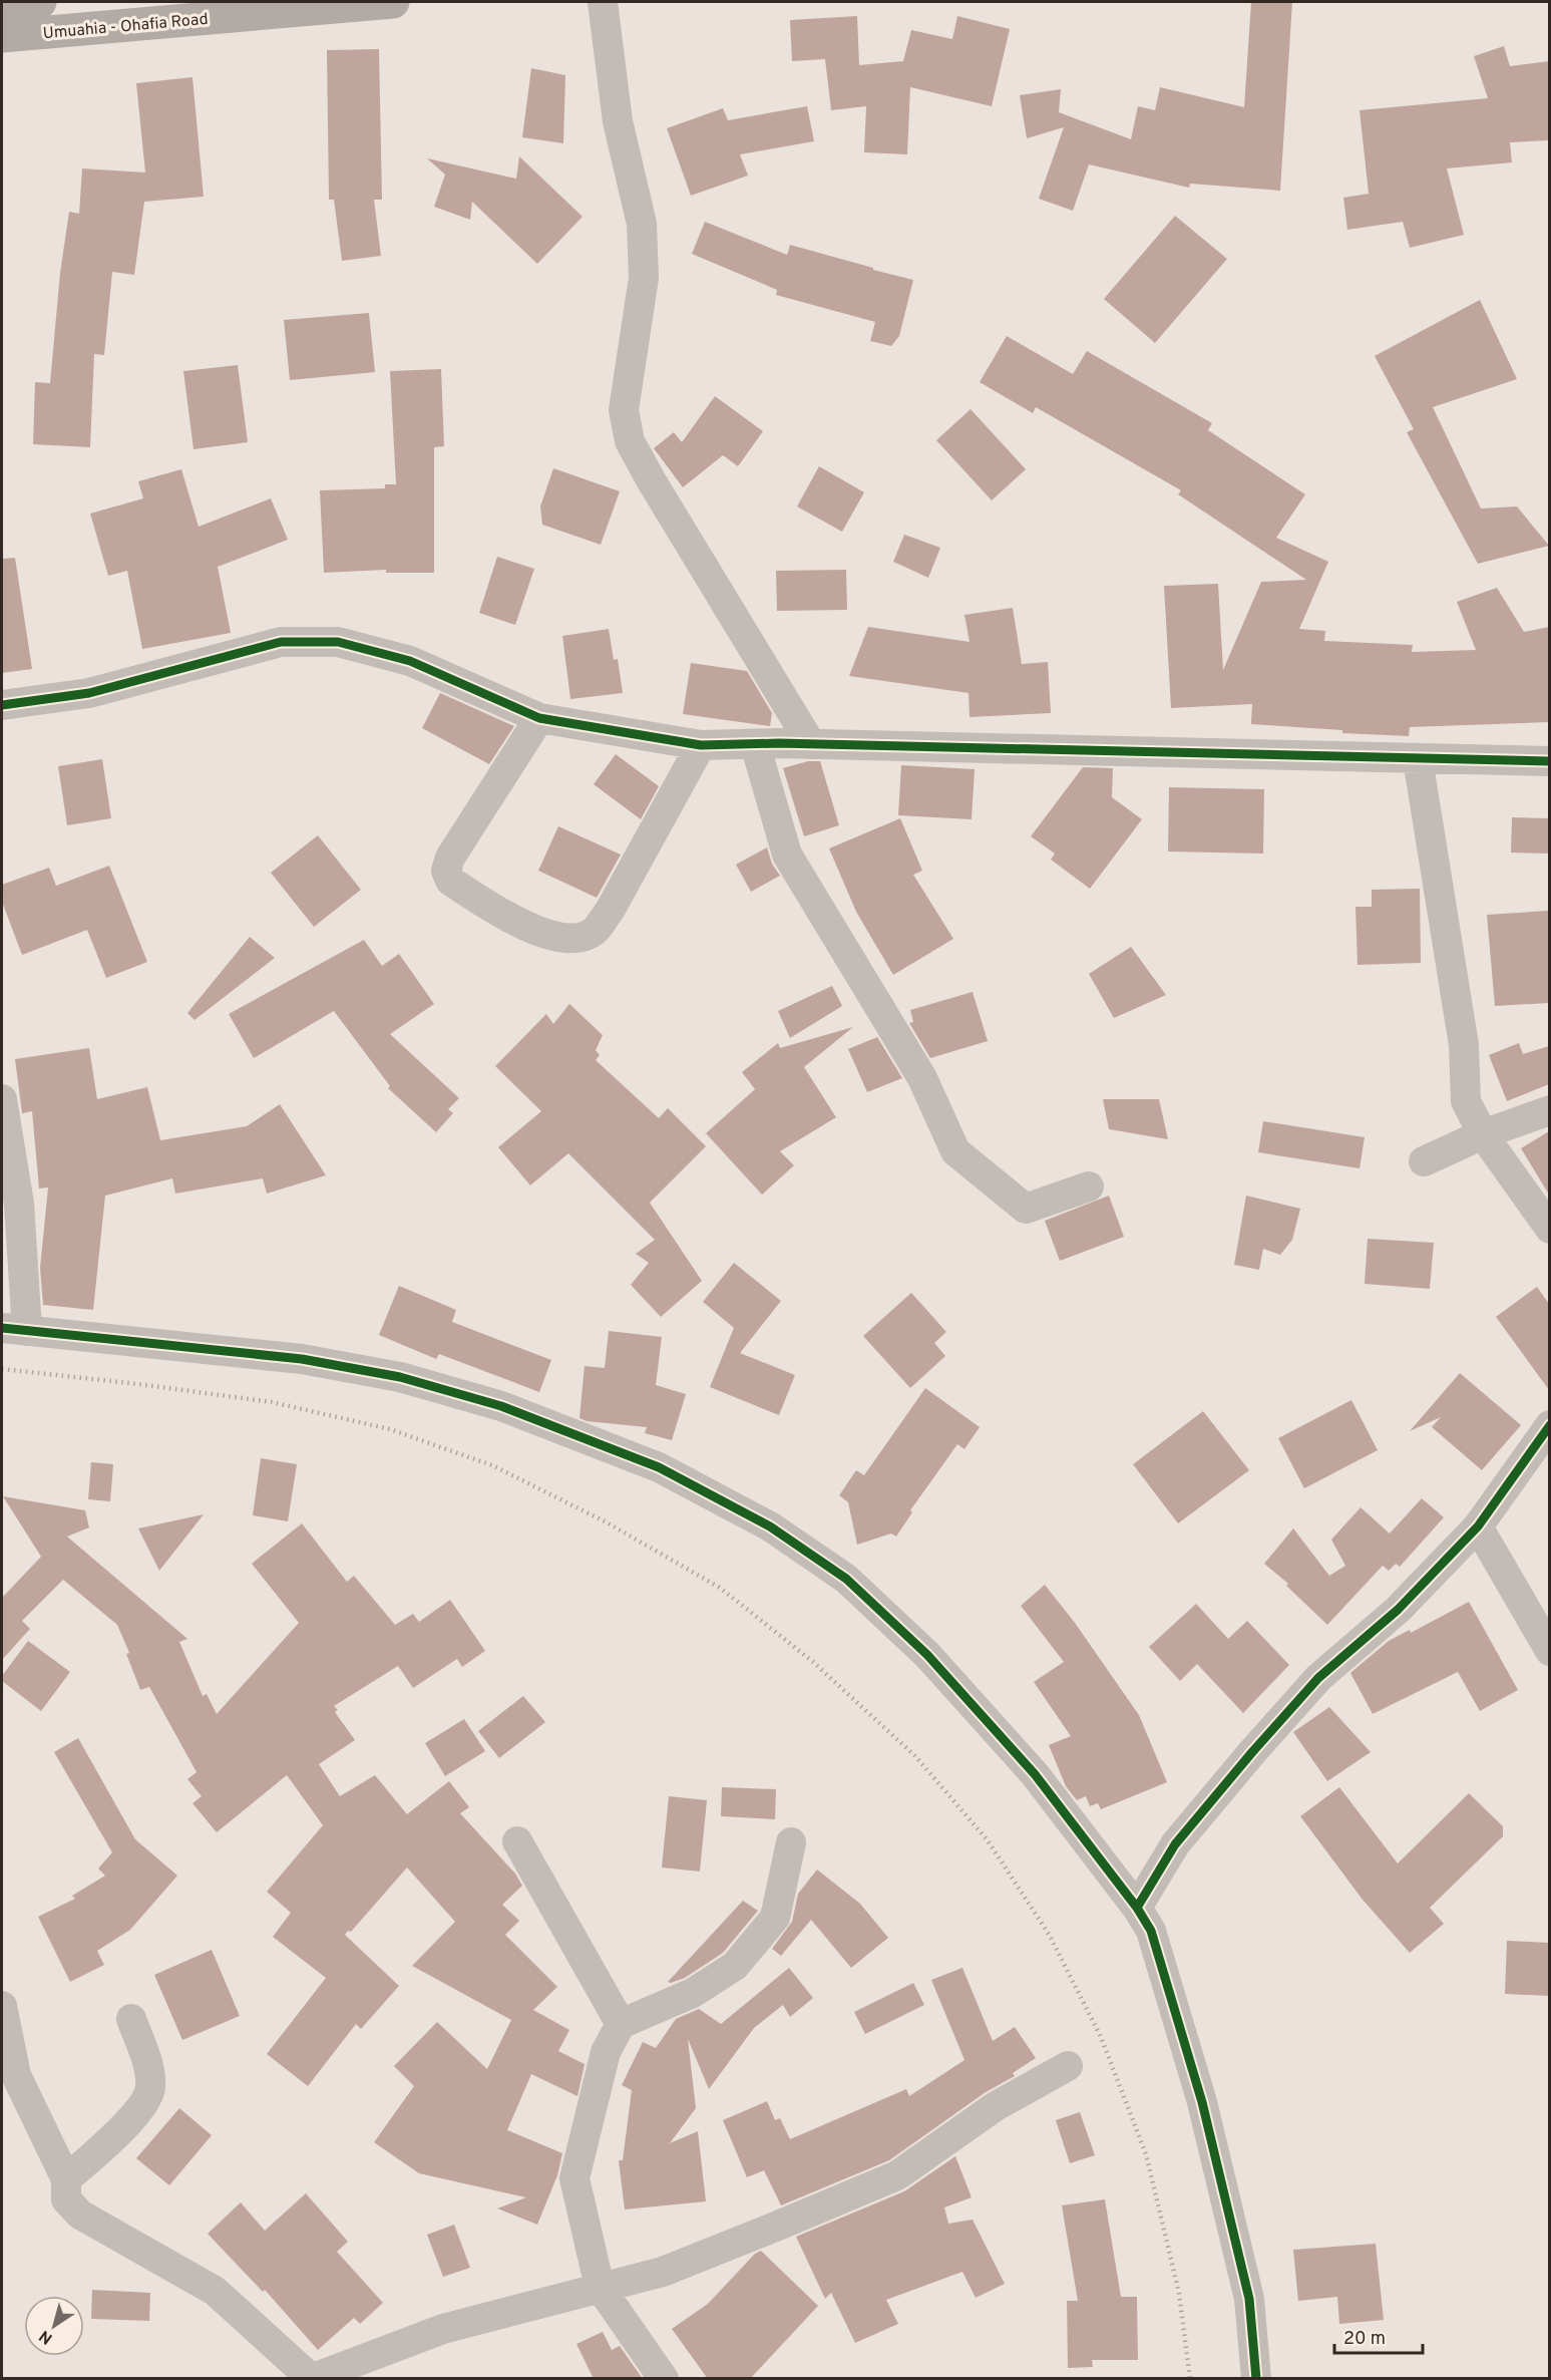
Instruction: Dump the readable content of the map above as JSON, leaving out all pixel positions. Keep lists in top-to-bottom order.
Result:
{
  "streets": {
    "main road": ["Umuahia - Ohafia Road"]
  },
  "scale_bar": "20 m",
  "north": "bottom left"
}
